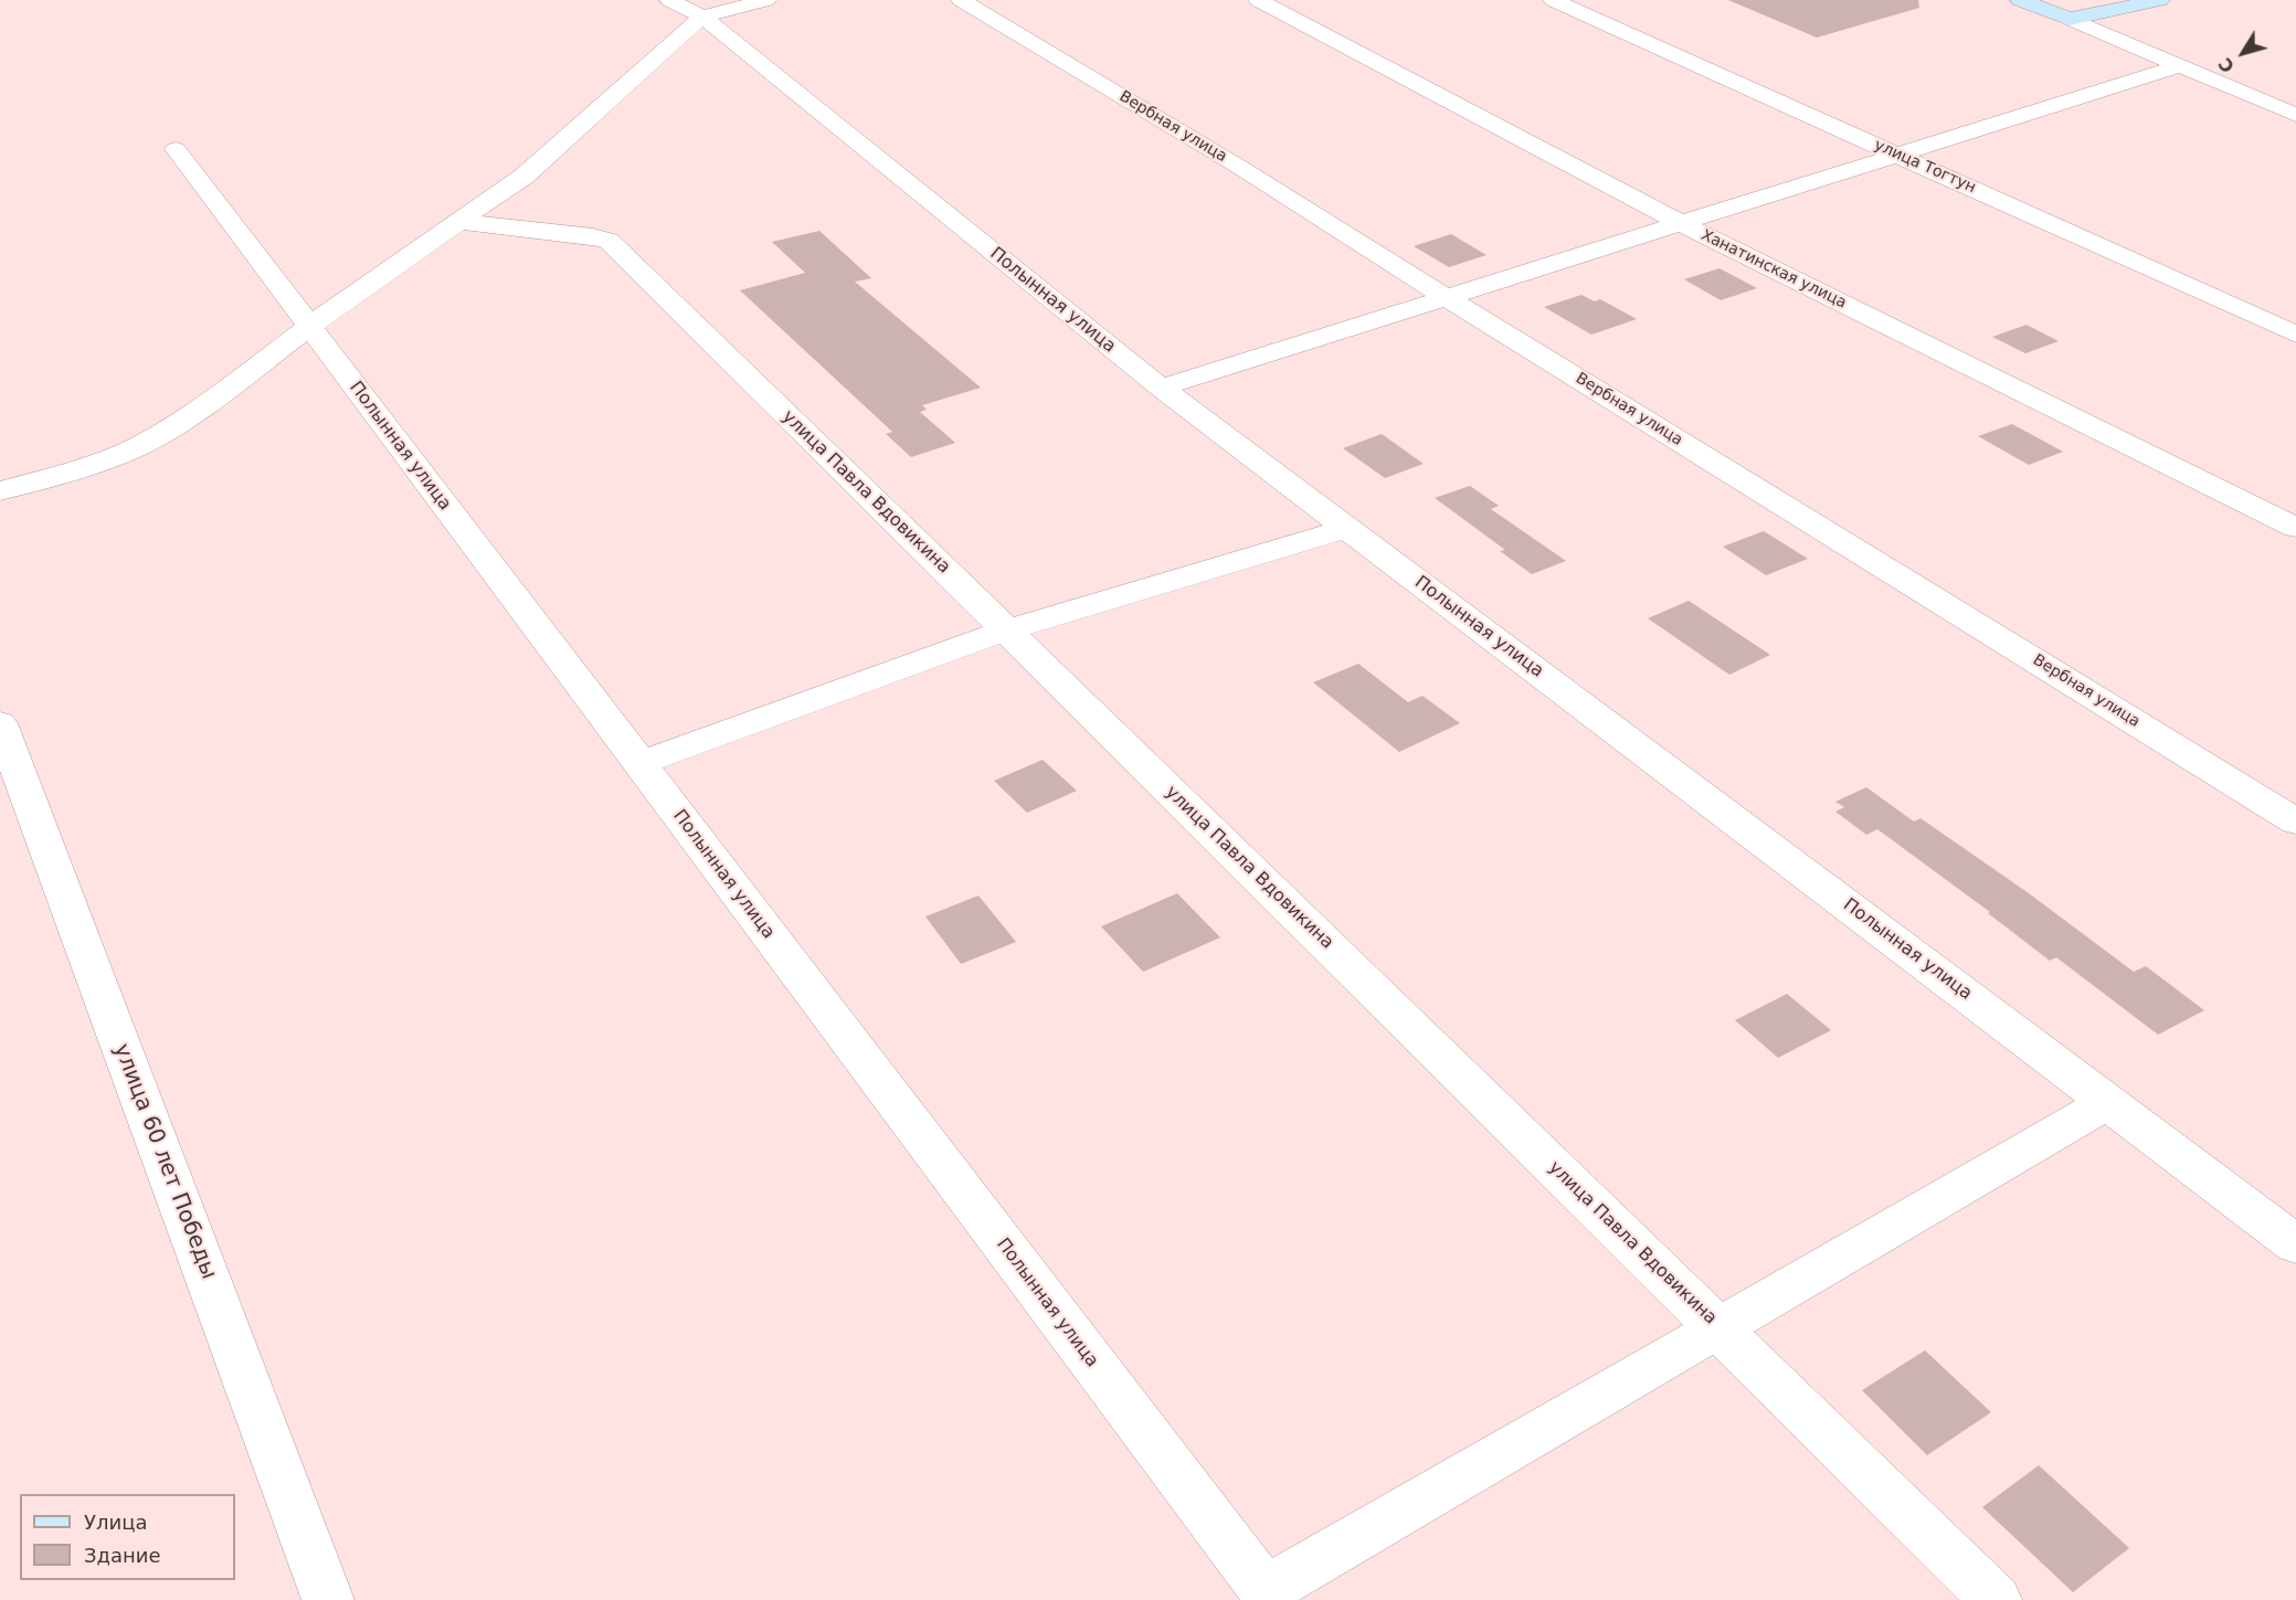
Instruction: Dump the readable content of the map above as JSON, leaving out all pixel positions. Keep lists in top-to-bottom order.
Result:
{
  "streets": {
    "street": [
      "Вербная улица",
      "улица Тогтун",
      "Ханатинская улица",
      "Полынная улица",
      "улица Павла Вдовикина",
      "улица 60 лет Победы"
    ]
  },
  "legend": ["Улица", "Здание"],
  "north": "bottom left"
}
